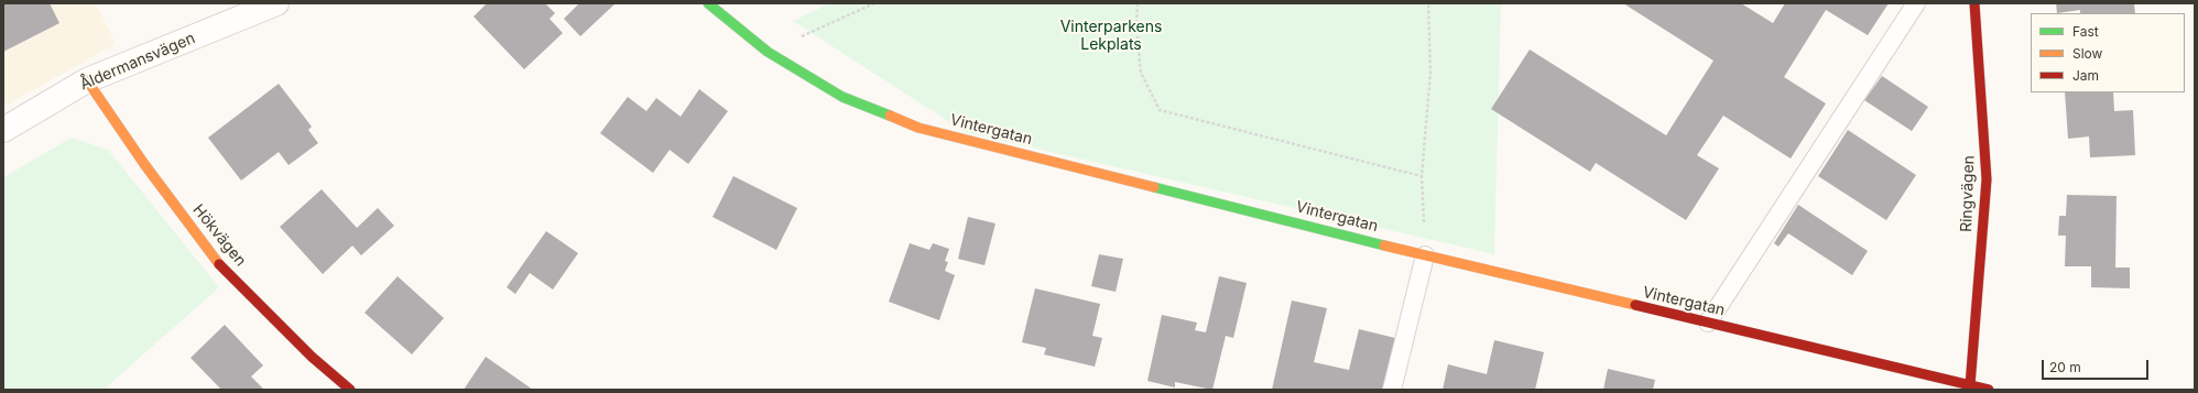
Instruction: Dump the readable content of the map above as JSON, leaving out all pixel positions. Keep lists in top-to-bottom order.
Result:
{
  "streets": {
    "street": [
      "Åldermansvägen",
      "Vintergatan",
      "Ringvägen",
      "Hökvägen"
    ]
  },
  "crossings": [
    ["Åldermansvägen", "Hökvägen"],
    ["Vintergatan", "Ringvägen"]
  ],
  "parks": ["Vinterparkens Lekplats"],
  "legend": ["Fast", "Slow", "Jam"],
  "scale_bar": "20 m"
}
